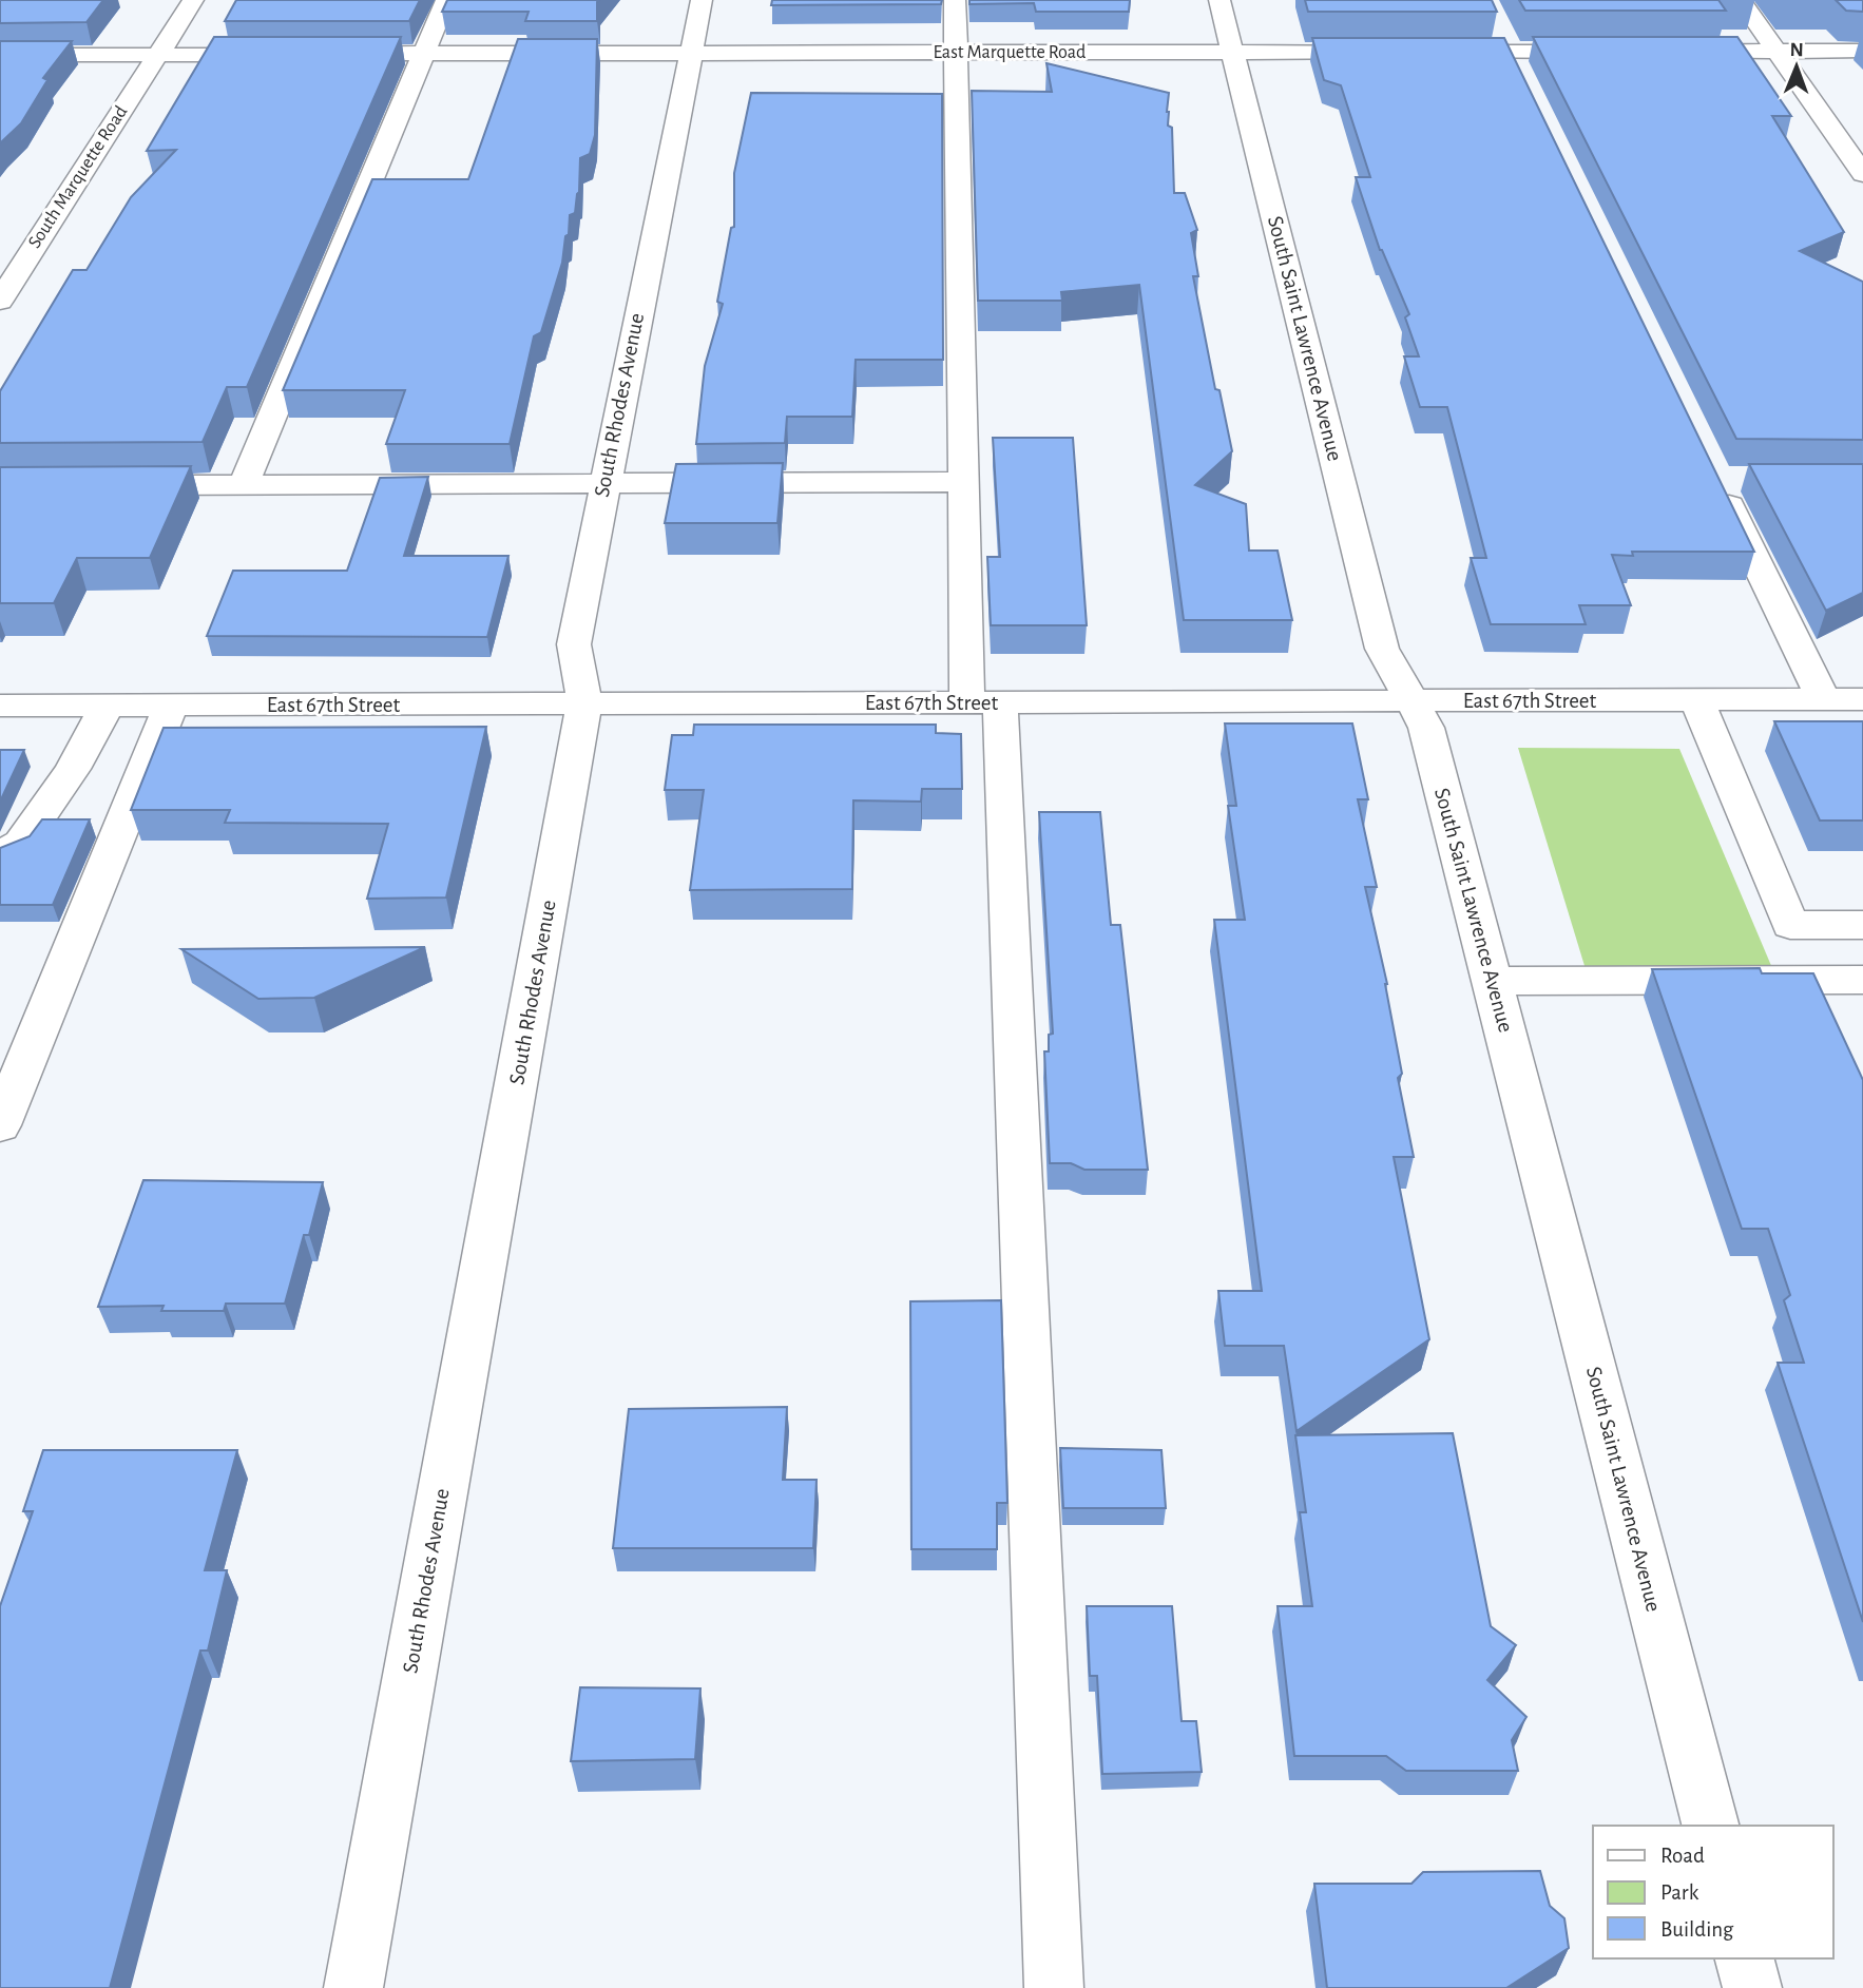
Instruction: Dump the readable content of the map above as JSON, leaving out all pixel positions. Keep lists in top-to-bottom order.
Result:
{
  "streets": {
    "street": [
      "East Marquette Road",
      "South Marquette Road",
      "South Saint Lawrence Avenue",
      "South Rhodes Avenue",
      "East 67th Street"
    ]
  },
  "crossings": [
    ["East Marquette Road", "South Saint Lawrence Avenue"],
    ["East Marquette Road", "South Rhodes Avenue"],
    ["South Saint Lawrence Avenue", "East 67th Street"],
    ["South Rhodes Avenue", "East 67th Street"]
  ],
  "legend": ["Road", "Park", "Building"],
  "north": "top"
}
